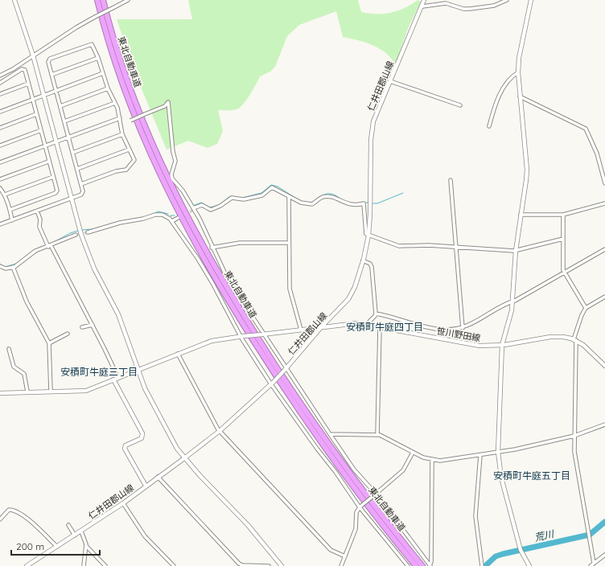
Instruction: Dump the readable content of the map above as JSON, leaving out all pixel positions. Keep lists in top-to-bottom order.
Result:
{
  "streets": {
    "highway": ["東北自動車道"],
    "street": ["仁井田郡山線", "笹川野田線"]
  },
  "crossings": [
    ["仁井田郡山線", "笹川野田線"]
  ],
  "districts": ["安積町牛庭四丁目", "安積町牛庭三丁目", "安積町牛庭五丁目"],
  "water": ["荒川"],
  "scale_bar": "200 m"
}
